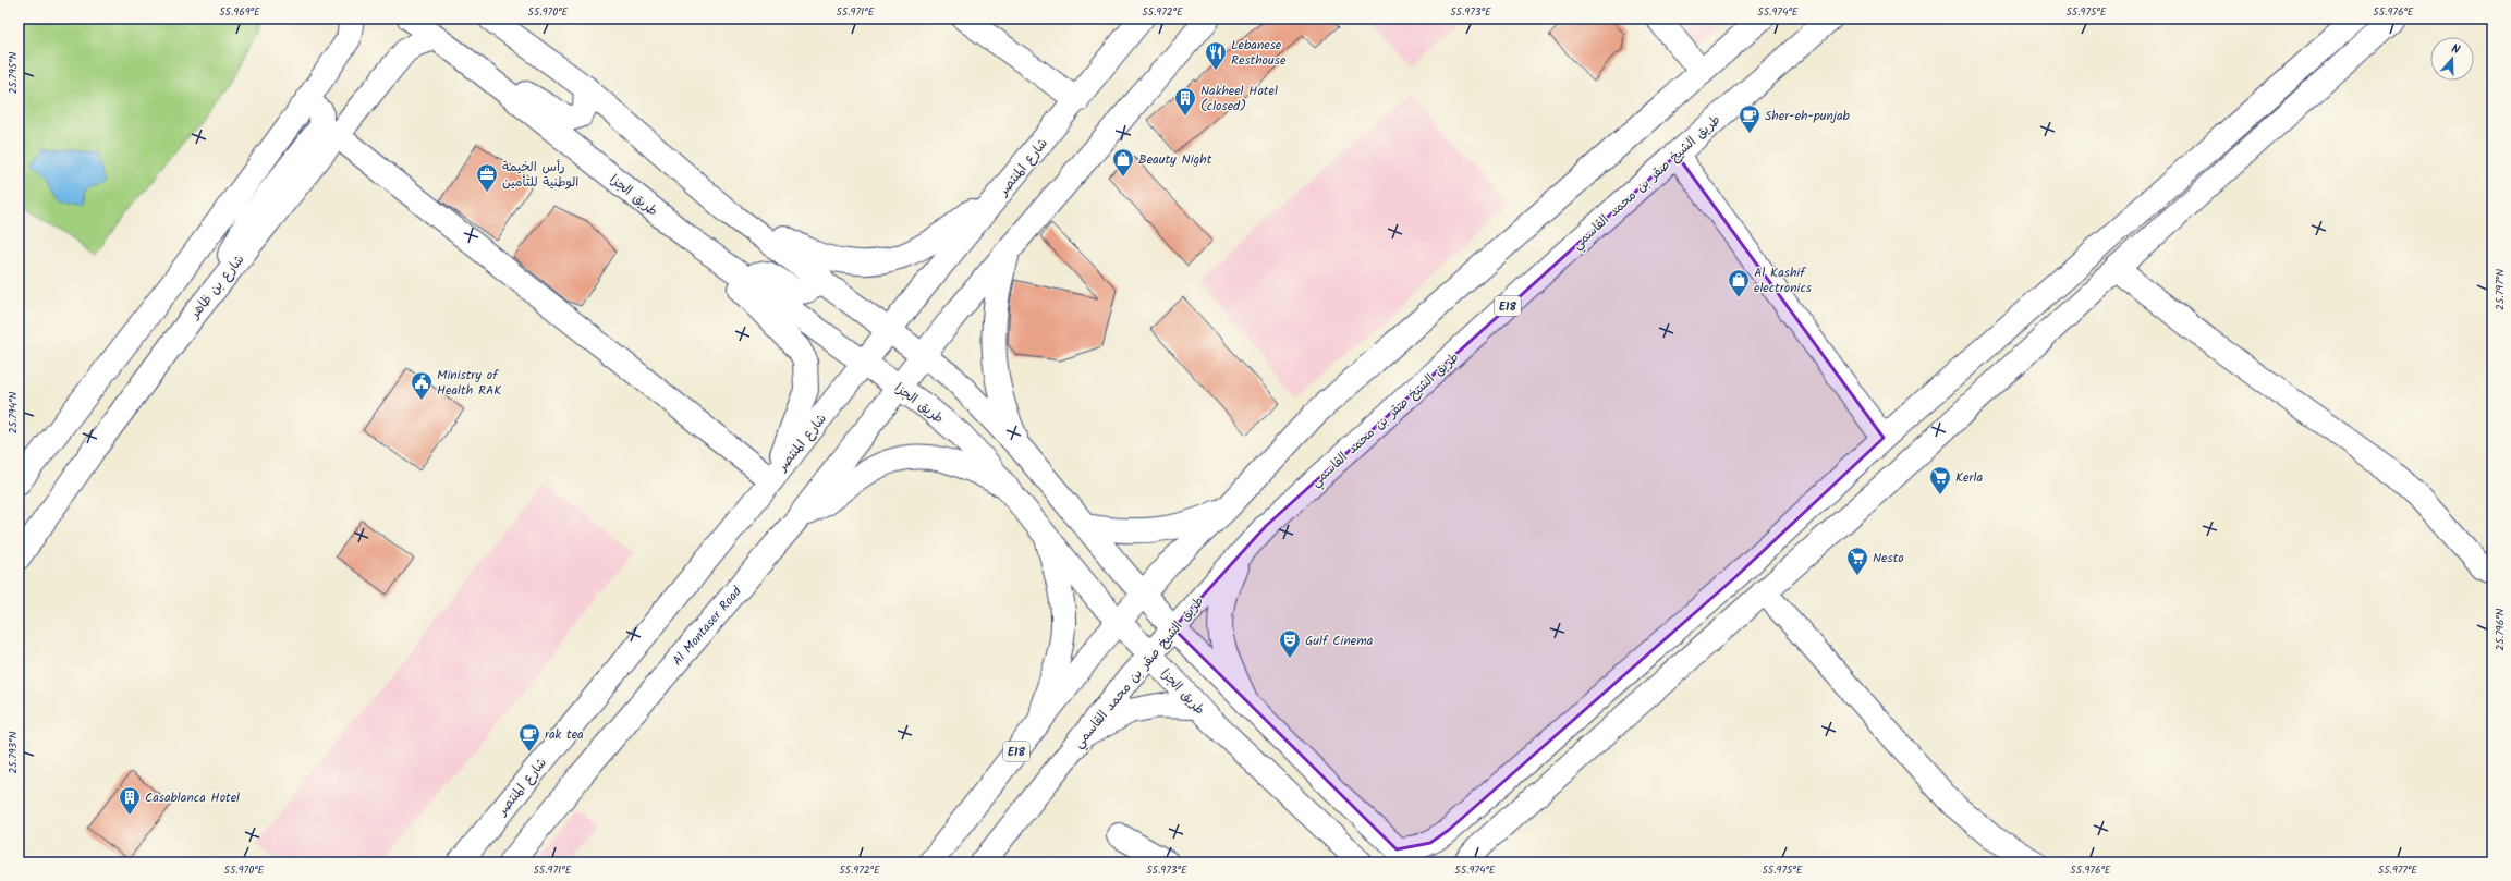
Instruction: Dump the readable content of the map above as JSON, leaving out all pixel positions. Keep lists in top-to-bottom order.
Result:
{
  "streets": {
    "main road": [
      "شارع المنتصر",
      "طريق الشيخ صقر بن محمد القاسمي",
      "طريق الجزا",
      "شارع بن ظاهر",
      "E18",
      "Al Montaser Road"
    ]
  },
  "crossings": [
    ["شارع المنتصر", "طريق الجزا"],
    ["طريق الشيخ صقر بن محمد القاسمي", "طريق الجزا"],
    ["طريق الجزا", "شارع بن ظاهر"],
    ["طريق الجزا", "E18"],
    ["طريق الجزا", "Al Montaser Road"]
  ],
  "places": {
    "restaurant": ["Lebanese Resthouse"],
    "building": ["Nakheel Hotel (closed)", "Casablanca Hotel"],
    "cafe": ["Sher-eh-punjab", "rak tea"],
    "shop": ["Beauty Night", "Al Kashif electronics"],
    "office": ["رأس الخيمة الوطنية للتأمين"],
    "public building": ["Ministry of Health RAK"],
    "supermarket": ["Kerla", "Nesto"],
    "theatre": ["Gulf Cinema"]
  },
  "north": "top",
  "coordinates": [
    "55.969°E",
    "55.970°E",
    "55.971°E",
    "55.972°E",
    "55.973°E",
    "55.974°E",
    "55.975°E",
    "55.976°E",
    "25.795°N",
    "25.797°N",
    "25.794°N",
    "25.796°N",
    "25.793°N",
    "55.977°E"
  ]
}
